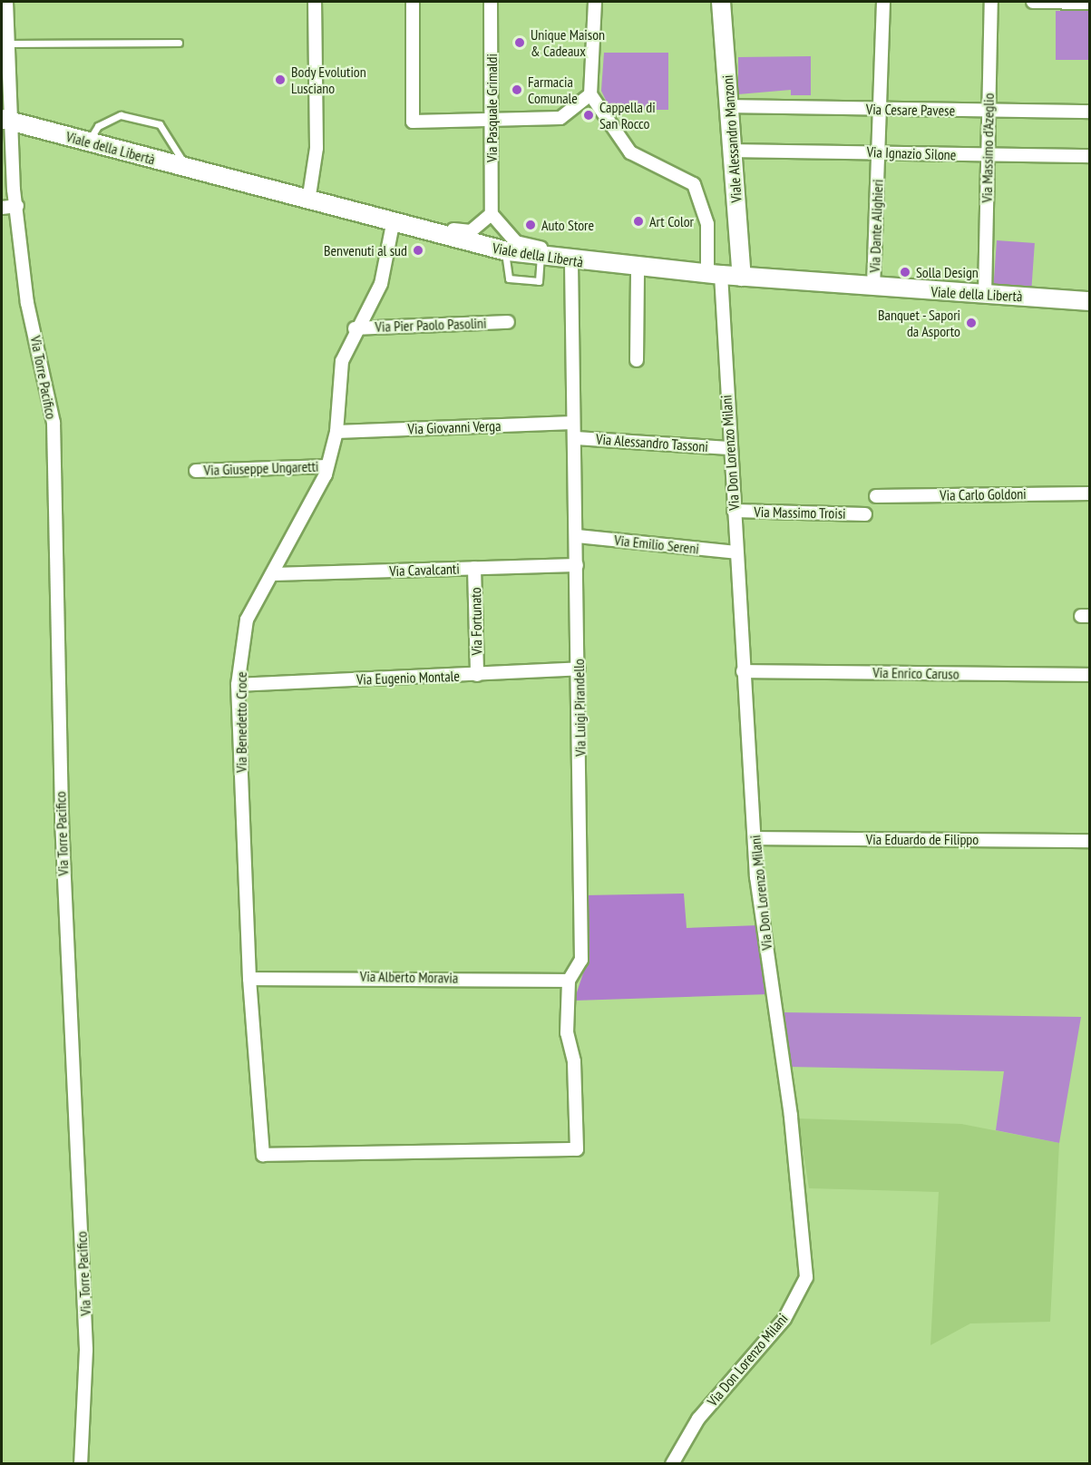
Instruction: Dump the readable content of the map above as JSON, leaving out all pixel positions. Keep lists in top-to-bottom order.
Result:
{
  "streets": {
    "main road": ["Viale Alessandro Manzoni", "Viale della Libertà"],
    "street": [
      "Via Pasquale Grimaldi",
      "Via Cesare Pavese",
      "Via Massimo d'Azeglio",
      "Via Ignazio Silone",
      "Via Dante Alighieri",
      "Via Pier Paolo Pasolini",
      "Via Torre Pacifico",
      "Via Giovanni Verga",
      "Via Alessandro Tassoni",
      "Via Don Lorenzo Milani",
      "Via Giuseppe Ungaretti",
      "Via Carlo Goldoni",
      "Via Massimo Troisi",
      "Via Emilio Sereni",
      "Via Cavalcanti",
      "Via Fortunato",
      "Via Enrico Caruso",
      "Via Eugenio Montale",
      "Via Luigi Pirandello",
      "Via Benedetto Croce",
      "Via Eduardo de Filippo",
      "Via Alberto Moravia"
    ]
  },
  "crossings": [
    ["Via Cesare Pavese", "Viale Alessandro Manzoni"],
    ["Via Cesare Pavese", "Via Massimo d'Azeglio"],
    ["Via Cesare Pavese", "Via Dante Alighieri"],
    ["Viale Alessandro Manzoni", "Viale della Libertà"],
    ["Viale Alessandro Manzoni", "Via Ignazio Silone"],
    ["Viale della Libertà", "Via Massimo d'Azeglio"],
    ["Viale della Libertà", "Via Dante Alighieri"],
    ["Viale della Libertà", "Via Torre Pacifico"],
    ["Viale della Libertà", "Via Don Lorenzo Milani"],
    ["Viale della Libertà", "Via Luigi Pirandello"],
    ["Viale della Libertà", "Via Benedetto Croce"],
    ["Via Massimo d'Azeglio", "Via Ignazio Silone"],
    ["Via Ignazio Silone", "Via Dante Alighieri"],
    ["Via Pier Paolo Pasolini", "Via Benedetto Croce"],
    ["Via Giovanni Verga", "Via Luigi Pirandello"],
    ["Via Giovanni Verga", "Via Benedetto Croce"],
    ["Via Alessandro Tassoni", "Via Don Lorenzo Milani"],
    ["Via Alessandro Tassoni", "Via Luigi Pirandello"],
    ["Via Don Lorenzo Milani", "Via Massimo Troisi"],
    ["Via Don Lorenzo Milani", "Via Emilio Sereni"],
    ["Via Don Lorenzo Milani", "Via Enrico Caruso"],
    ["Via Don Lorenzo Milani", "Via Eduardo de Filippo"],
    ["Via Giuseppe Ungaretti", "Via Benedetto Croce"],
    ["Via Emilio Sereni", "Via Luigi Pirandello"],
    ["Via Cavalcanti", "Via Fortunato"],
    ["Via Cavalcanti", "Via Luigi Pirandello"],
    ["Via Cavalcanti", "Via Benedetto Croce"],
    ["Via Fortunato", "Via Eugenio Montale"],
    ["Via Eugenio Montale", "Via Luigi Pirandello"],
    ["Via Eugenio Montale", "Via Benedetto Croce"],
    ["Via Luigi Pirandello", "Via Benedetto Croce"],
    ["Via Luigi Pirandello", "Via Alberto Moravia"],
    ["Via Benedetto Croce", "Via Alberto Moravia"]
  ],
  "places": [
    "Unique Maison & Cadeaux",
    "Body Evolution Lusciano",
    "Farmacia Comunale",
    "Cappella di San Rocco",
    "Art Color",
    "Auto Store",
    "Benvenuti al sud",
    "Solla Design",
    "Banquet - Sapori da Asporto"
  ]
}
